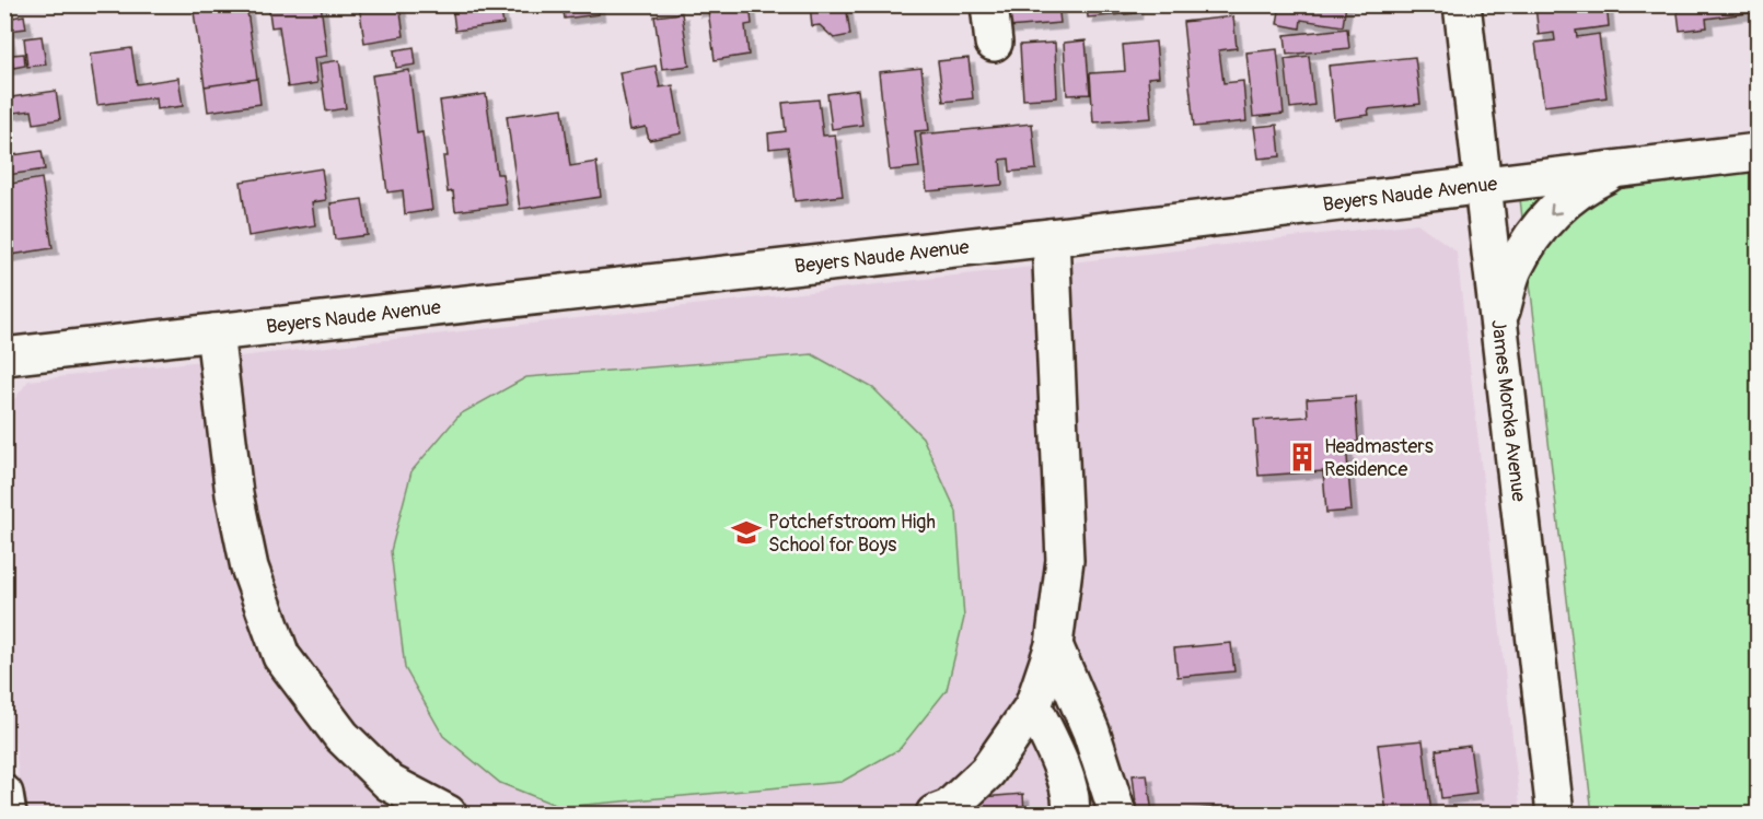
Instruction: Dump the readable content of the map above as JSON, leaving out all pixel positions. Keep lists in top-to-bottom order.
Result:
{
  "streets": {
    "street": ["Beyers Naude Avenue", "James Moroka Avenue"]
  },
  "crossings": [
    ["Beyers Naude Avenue", "James Moroka Avenue"]
  ],
  "places": {
    "building": ["Headmasters Residence"],
    "school or university": ["Potchefstroom High School for Boys"]
  }
}
